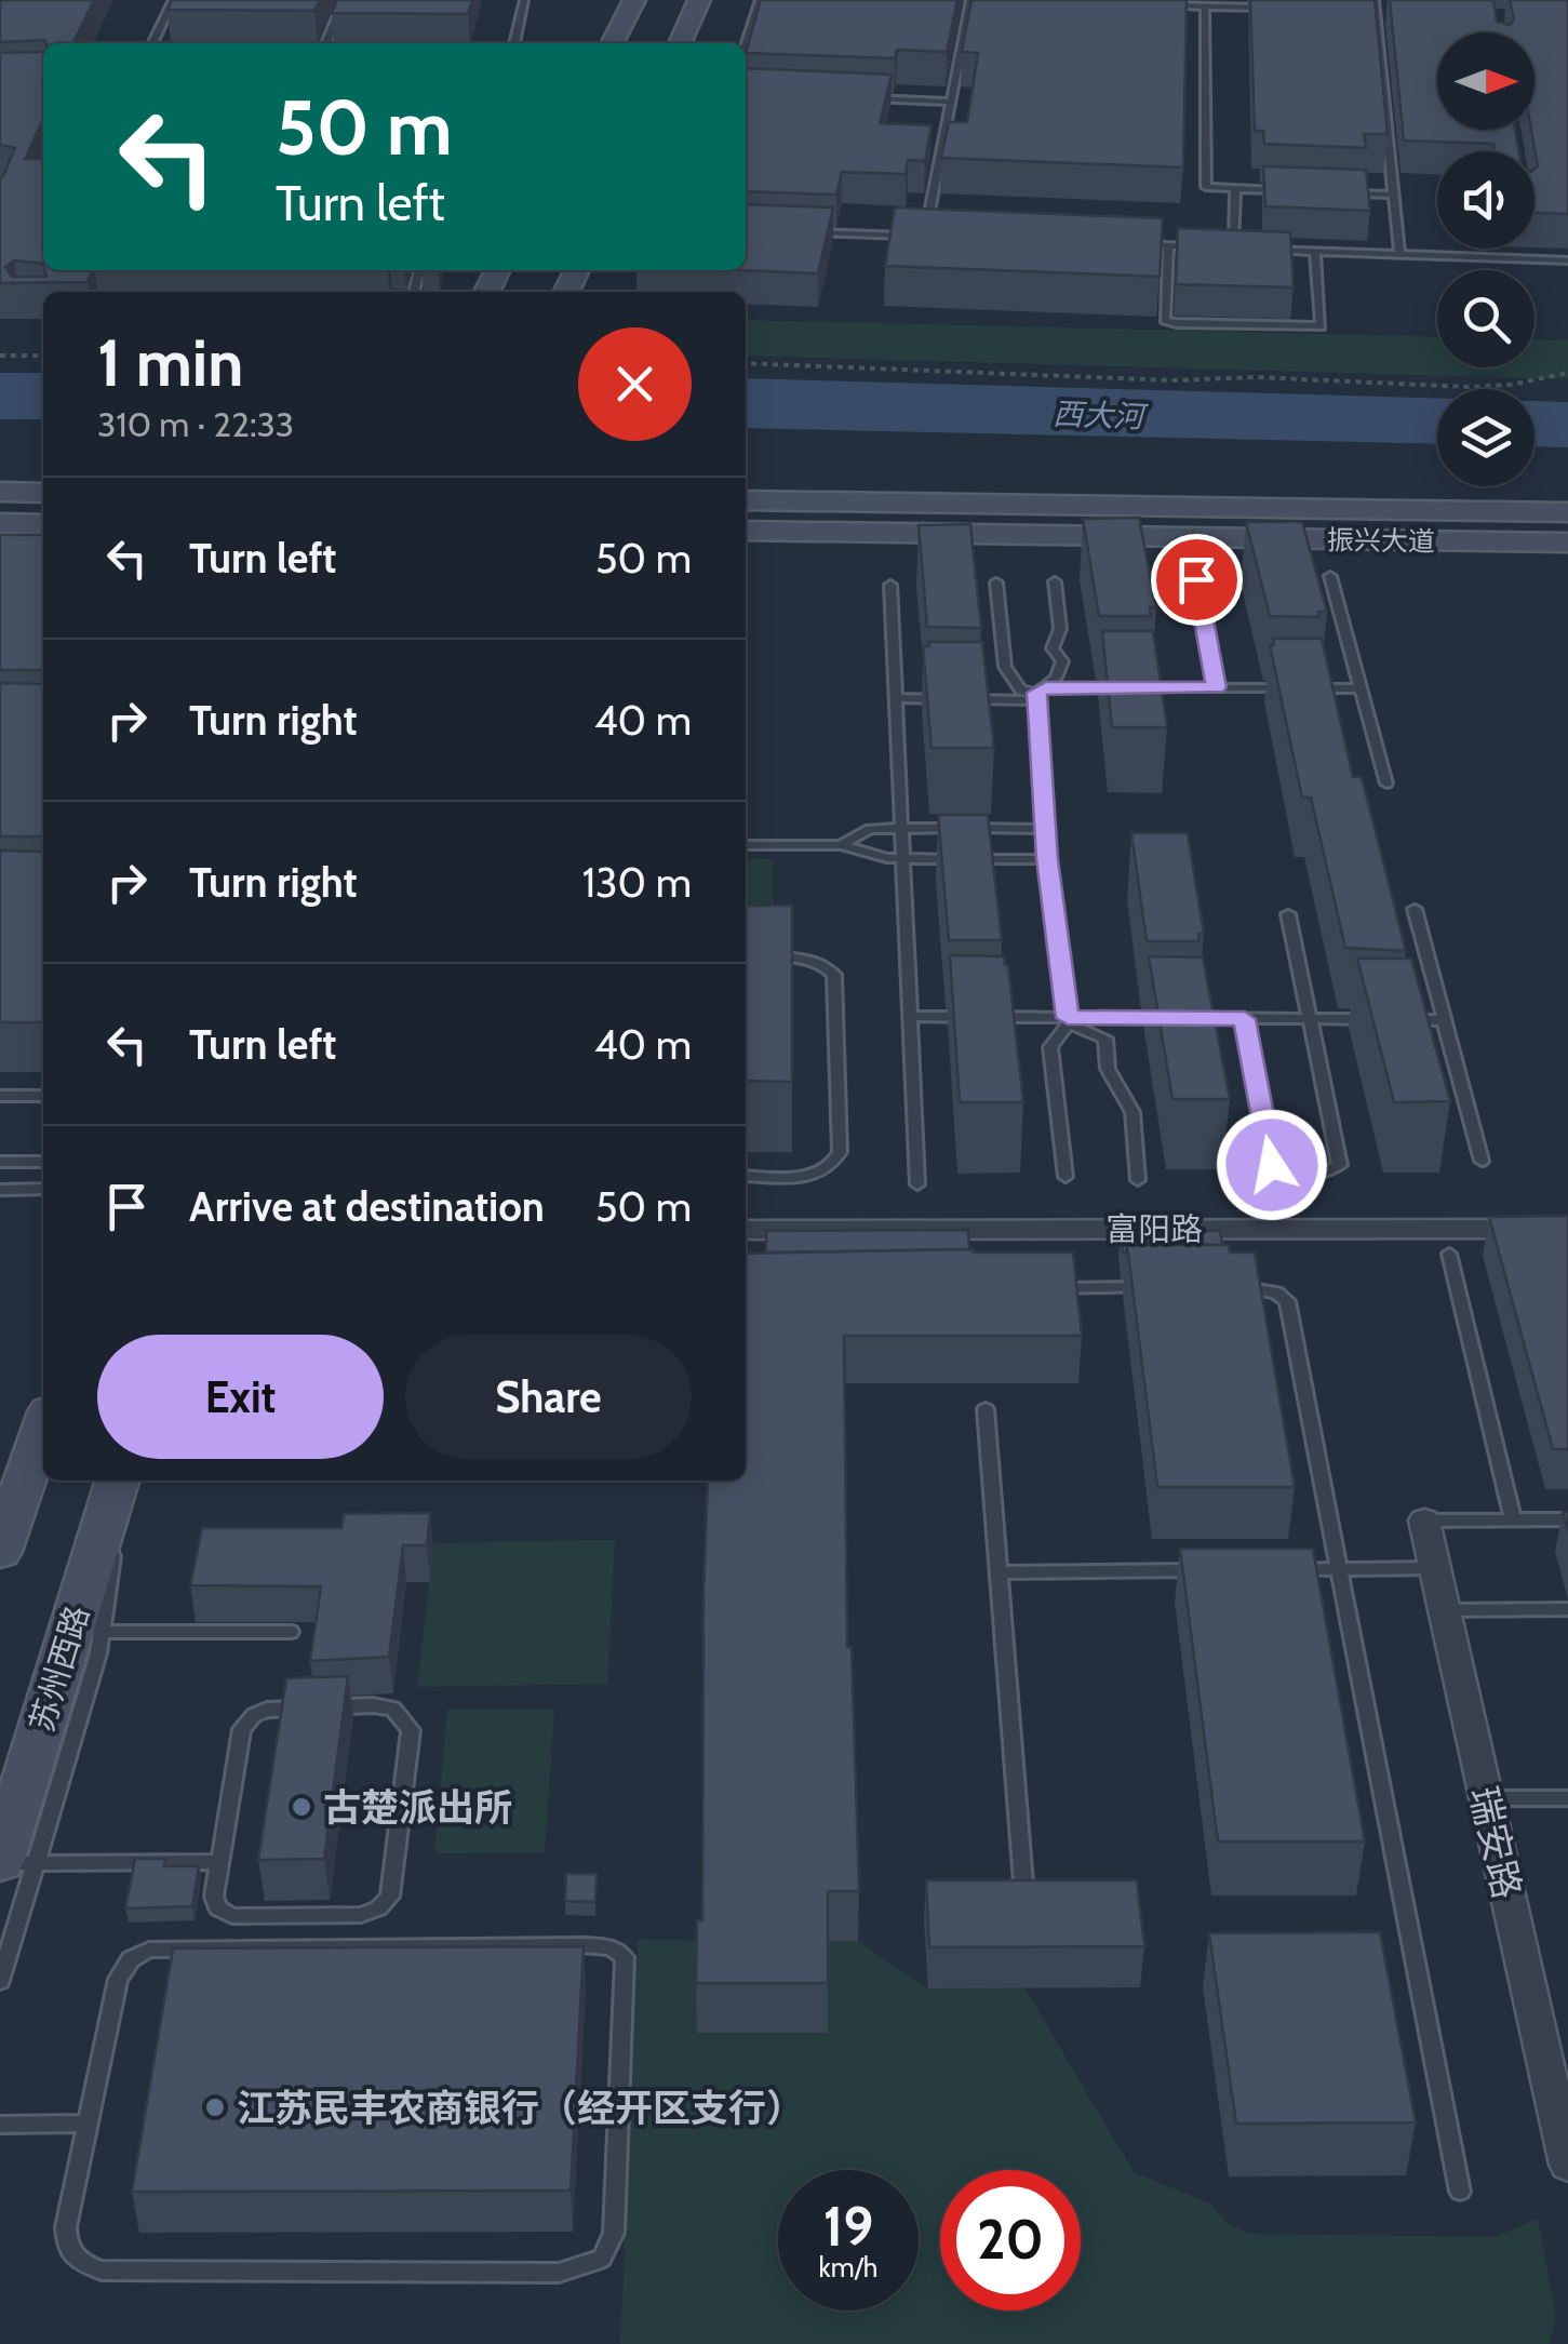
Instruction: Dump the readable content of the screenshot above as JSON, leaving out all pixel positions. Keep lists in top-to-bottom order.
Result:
{
  "streets": {
    "main road": ["振兴大道", "苏州西路"],
    "street": ["富阳路", "瑞安路"]
  },
  "water": ["西大河"],
  "places": ["古楚派出所", "江苏民丰农商银行（经开区支行）"],
  "north": "right",
  "page": {
    "turn": ["50 m", "Turn left"],
    "heading": ["1 min", "310 m · 22:33"],
    "list": [
      {
        "name": "Turn left",
        "value": "50 m"
      },
      {
        "name": "Turn right",
        "value": "40 m"
      },
      {
        "name": "Turn right",
        "value": "130 m"
      },
      {
        "name": "Turn left",
        "value": "40 m"
      },
      {
        "name": "Arrive at destination",
        "value": "50 m"
      }
    ],
    "buttons": ["Exit", "Share"],
    "speed": "19 km/h",
    "limit": "20"
  }
}
